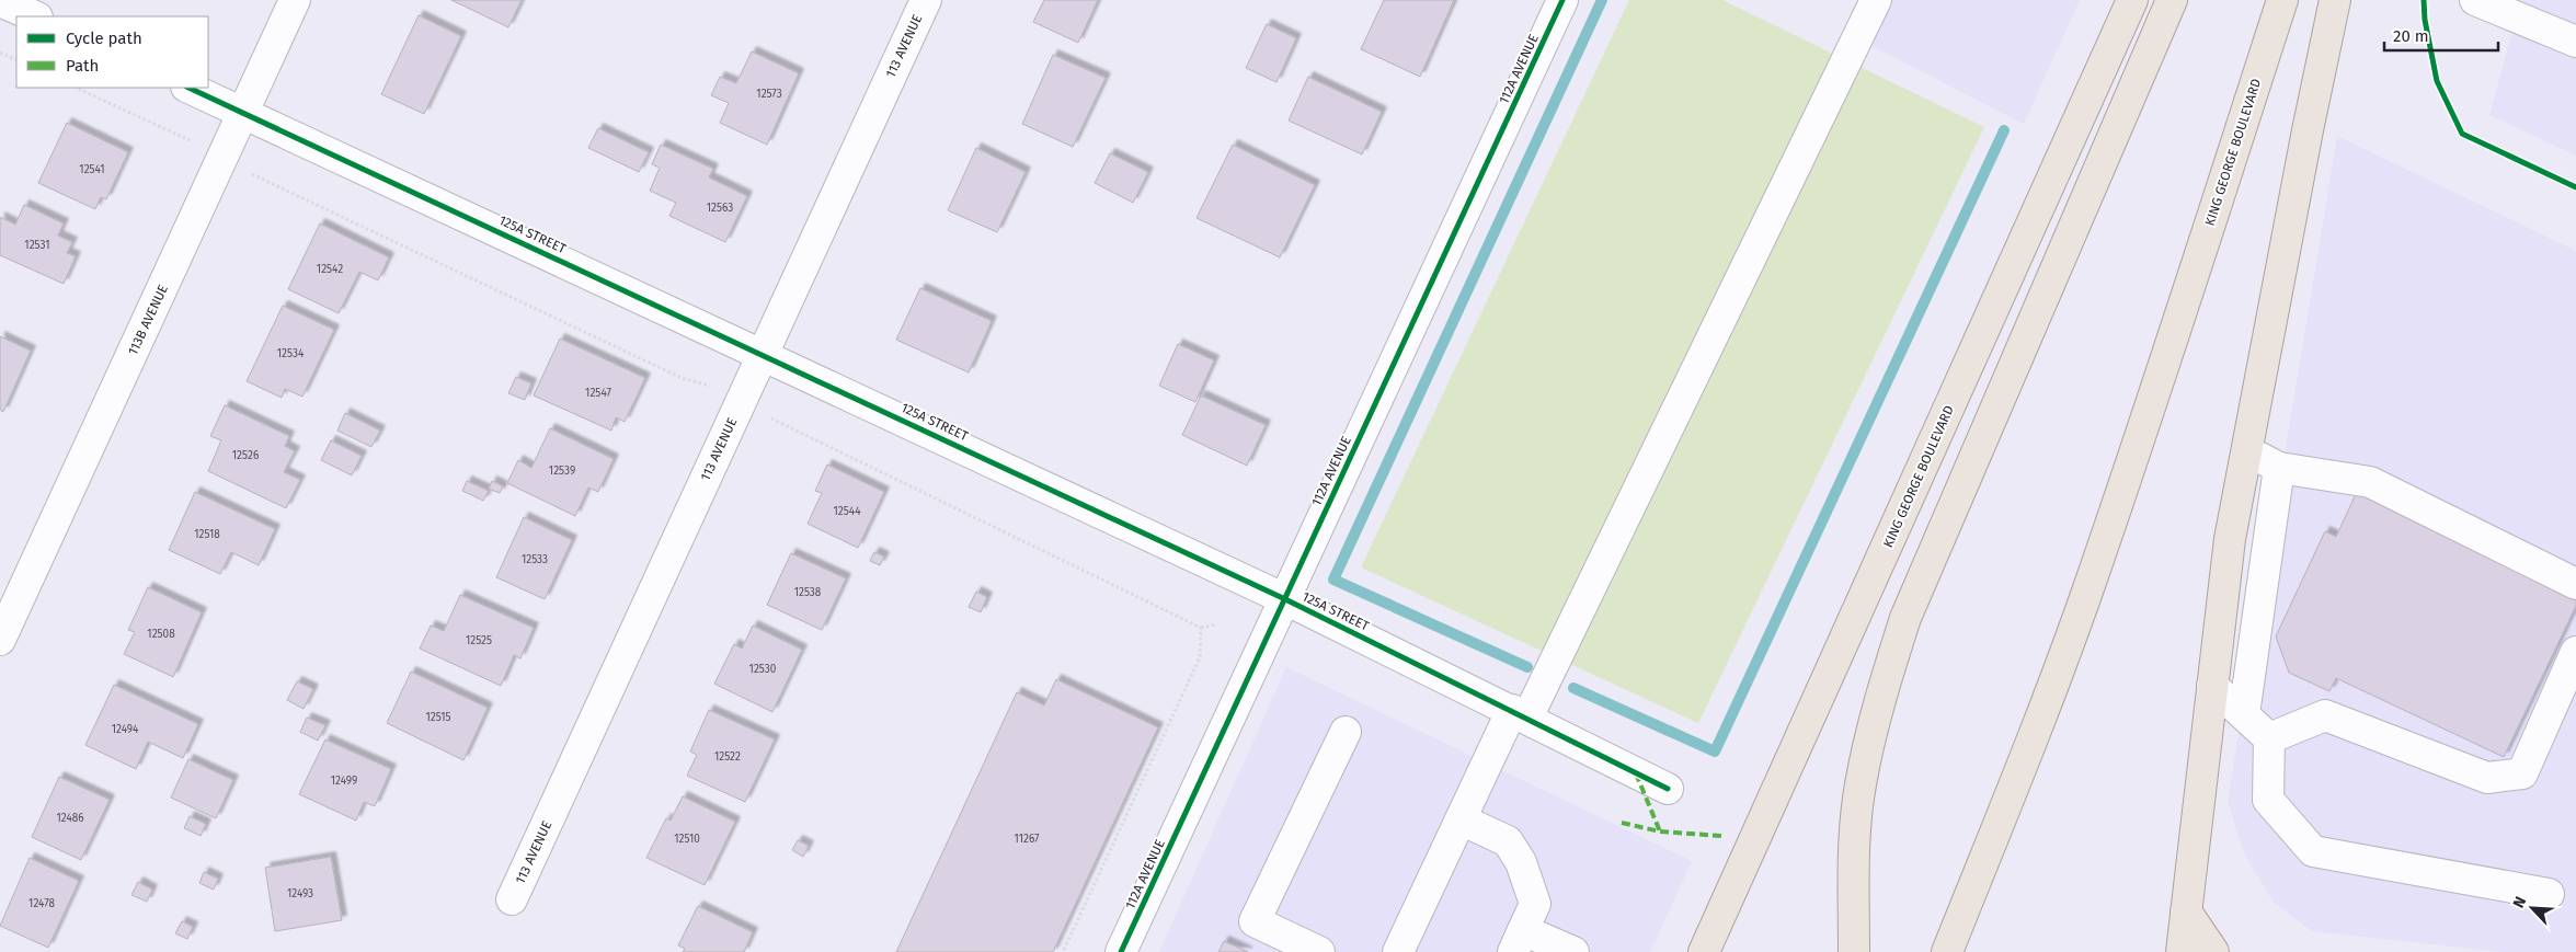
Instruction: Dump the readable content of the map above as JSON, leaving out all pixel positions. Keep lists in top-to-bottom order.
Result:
{
  "streets": {
    "main road": ["KING GEORGE BOULEVARD"],
    "street": [
      "113 AVENUE",
      "112A AVENUE",
      "125A STREET",
      "113B AVENUE"
    ]
  },
  "crossings": [
    ["113 AVENUE", "125A STREET"],
    ["112A AVENUE", "125A STREET"],
    ["125A STREET", "113B AVENUE"]
  ],
  "house_numbers": [
    "12573",
    "12541",
    "12563",
    "12531",
    "12542",
    "12534",
    "12547",
    "12526",
    "12539",
    "12544",
    "12518",
    "12533",
    "12538",
    "12508",
    "12525",
    "12530",
    "12515",
    "12494",
    "12522",
    "12499",
    "12486",
    "12510",
    "11267",
    "12493",
    "12478"
  ],
  "legend": ["Cycle path", "Path"],
  "scale_bar": "20 m",
  "north": "top left"
}
